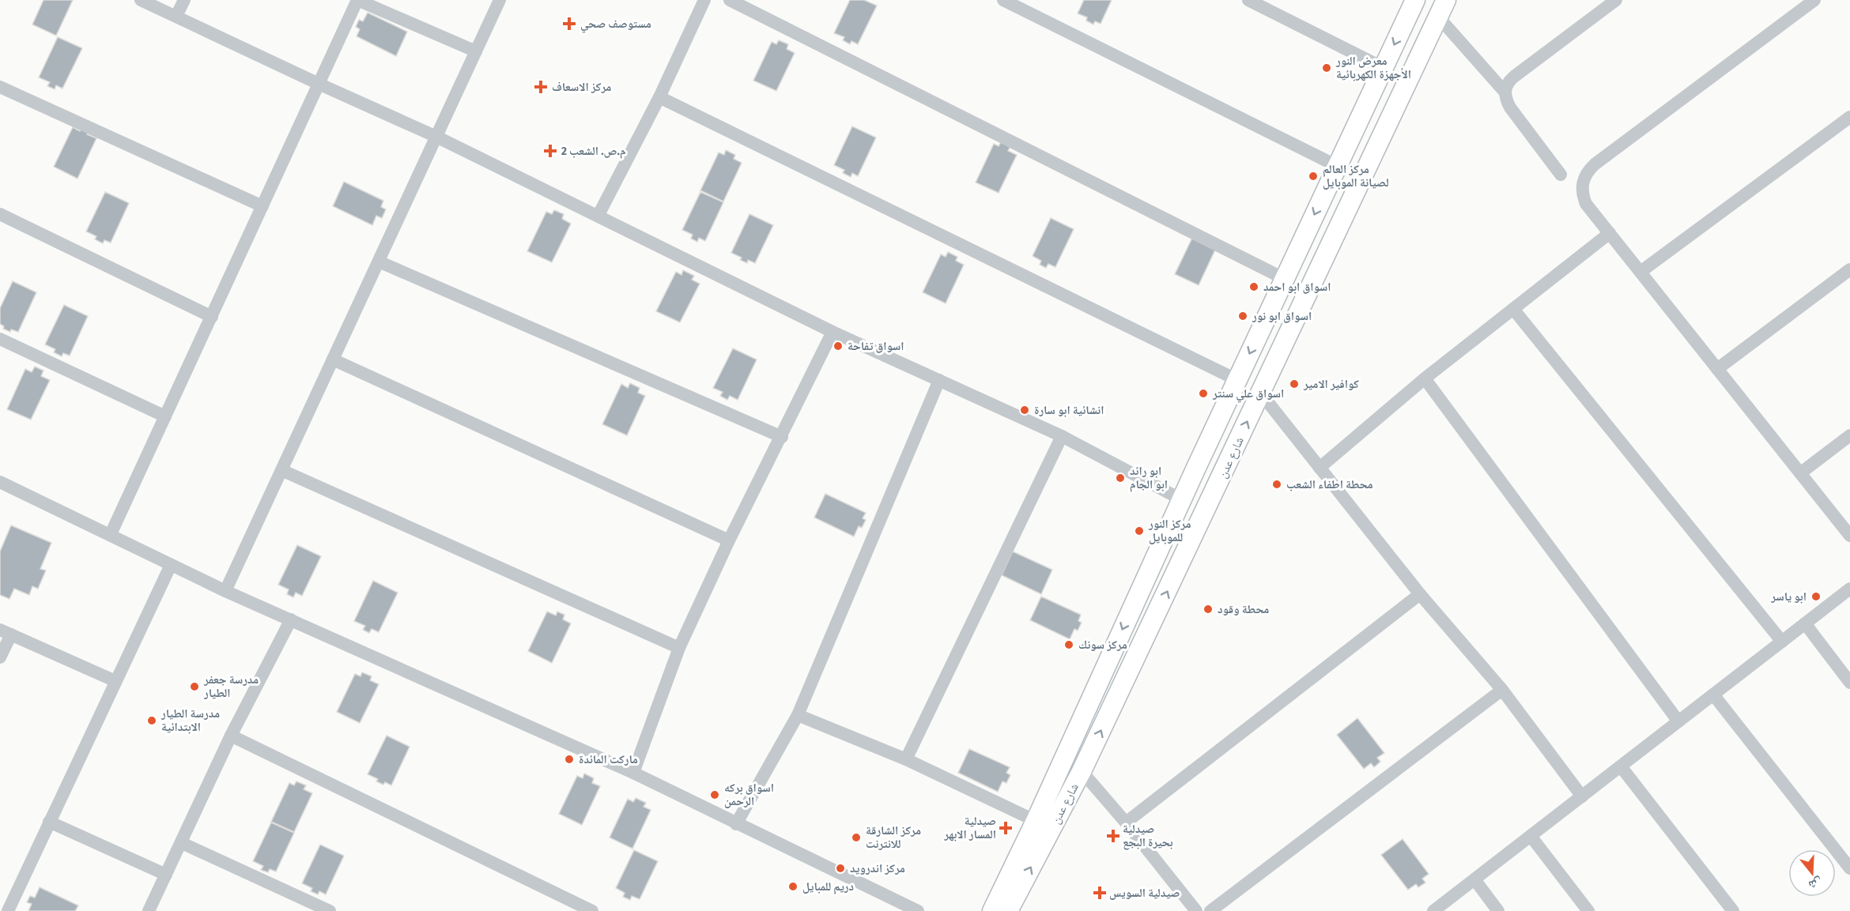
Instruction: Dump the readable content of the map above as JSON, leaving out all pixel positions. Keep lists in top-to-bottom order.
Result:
{
  "streets": {
    "street": ["شارع عدن"]
  },
  "places": {
    "health": [
      "مستوصف صحي",
      "مركز الاسعاف",
      "م.ص. الشعب 2",
      "صيدلية المسار الابهر",
      "صيدلية بحيرة البجع",
      "صيدلية السويس"
    ],
    "other": [
      "معرض النور الأجهزة الكهربائية",
      "مركز العالم لصيانة الموبايل",
      "اسواق ابو احمد",
      "اسواق ابو نور",
      "اسواق تفاحة",
      "كوافير الامير",
      "اسواق علي سنتر",
      "انشائية ابو سارة",
      "ابو رائد ابو الجام",
      "محطة اطفاء الشعب",
      "مركز النور للموبايل",
      "ابو ياسر",
      "محطة وقود",
      "مركز سونك",
      "مدرسة جعفر الطيار",
      "مدرسة الطيار الابتدائية",
      "ماركت المائدة",
      "اسواق بركه الرحمن",
      "مركز الشارقة للانترنت",
      "مركز اندرويد",
      "دريم للمبايل"
    ]
  },
  "north": "bottom"
}
